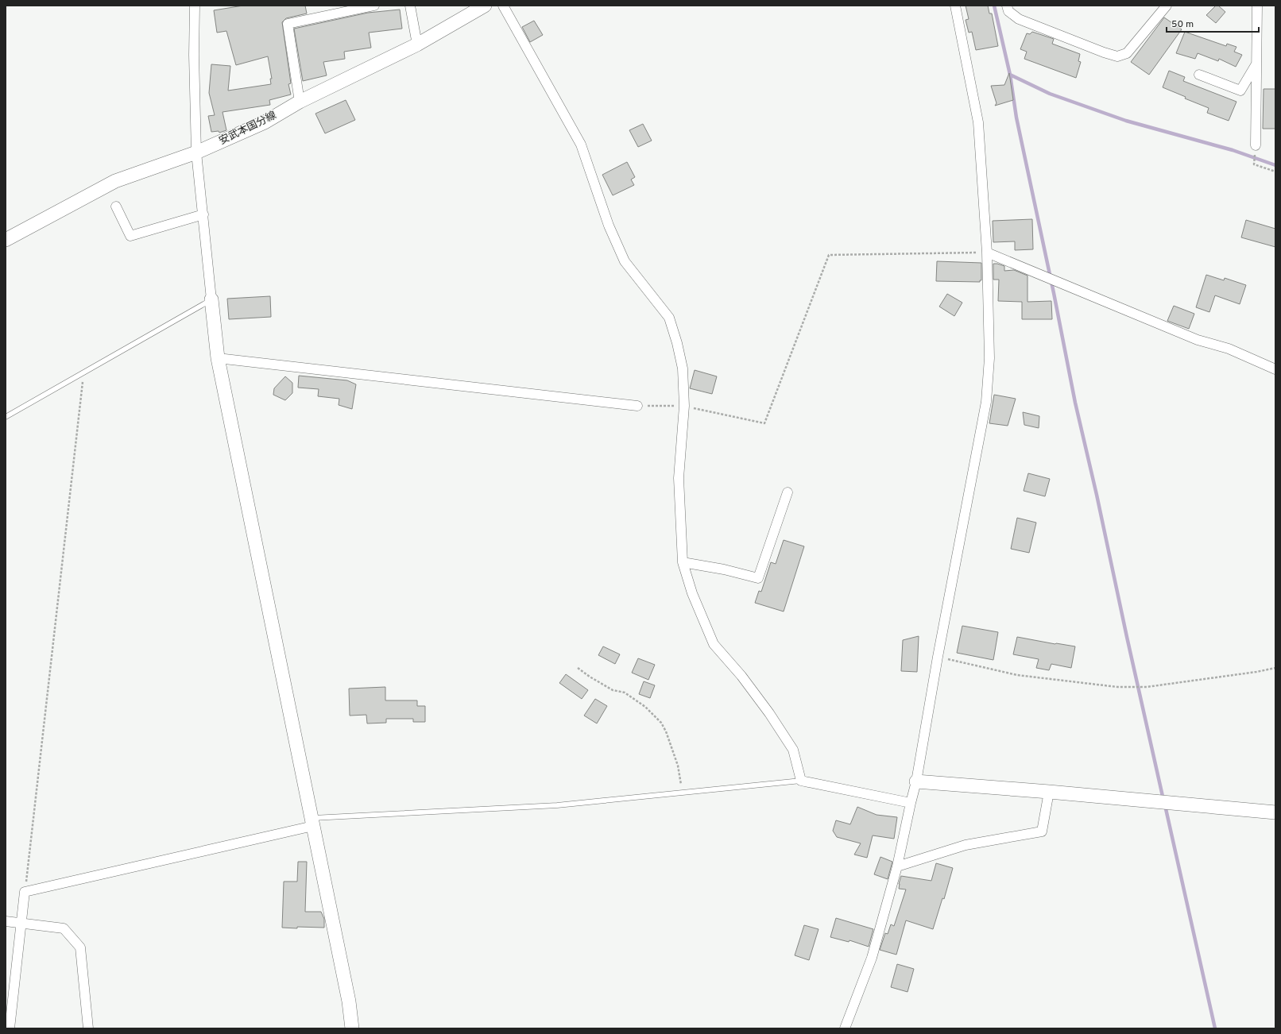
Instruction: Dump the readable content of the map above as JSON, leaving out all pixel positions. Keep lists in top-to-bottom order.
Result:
{
  "streets": {
    "street": ["安武本国分線"]
  },
  "scale_bar": "50 m"
}
